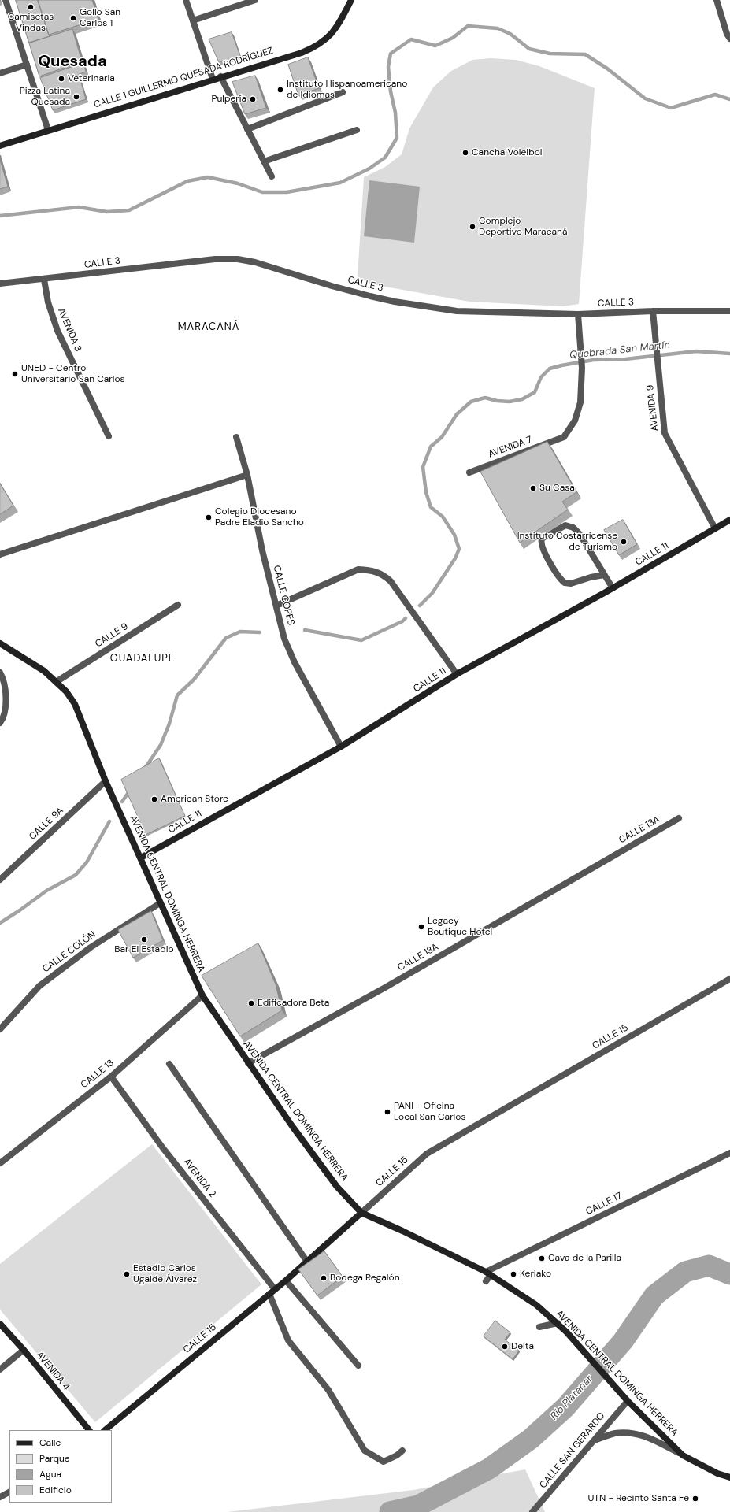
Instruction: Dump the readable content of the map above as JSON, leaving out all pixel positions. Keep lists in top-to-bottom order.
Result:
{
  "streets": {
    "main road": [
      "CALLE 1 GUILLERMO QUESADA RODRÍGUEZ",
      "CALLE 11",
      "AVENIDA CENTRAL DOMINGA HERRERA",
      "CALLE 15",
      "AVENIDA 4"
    ],
    "street": [
      "CALLE 3",
      "AVENIDA 3",
      "AVENIDA 9",
      "AVENIDA 7",
      "CALLE COPES",
      "CALLE 9",
      "CALLE 9A",
      "CALLE 13A",
      "CALLE COLÓN",
      "CALLE 13",
      "AVENIDA 2",
      "CALLE 17",
      "CALLE SAN GERARDO"
    ]
  },
  "crossings": [
    ["CALLE 3", "AVENIDA 3"],
    ["CALLE 3", "AVENIDA 9"],
    ["CALLE 3", "AVENIDA 7"],
    ["AVENIDA 9", "CALLE 11"],
    ["CALLE 11", "CALLE COPES"],
    ["CALLE 11", "AVENIDA CENTRAL DOMINGA HERRERA"],
    ["CALLE 9", "AVENIDA CENTRAL DOMINGA HERRERA"],
    ["CALLE 9A", "AVENIDA CENTRAL DOMINGA HERRERA"],
    ["CALLE 13A", "AVENIDA CENTRAL DOMINGA HERRERA"],
    ["AVENIDA CENTRAL DOMINGA HERRERA", "CALLE COLÓN"],
    ["AVENIDA CENTRAL DOMINGA HERRERA", "CALLE 15"],
    ["AVENIDA CENTRAL DOMINGA HERRERA", "CALLE 13"],
    ["AVENIDA CENTRAL DOMINGA HERRERA", "CALLE 17"],
    ["AVENIDA CENTRAL DOMINGA HERRERA", "CALLE SAN GERARDO"],
    ["CALLE 15", "AVENIDA 2"],
    ["CALLE 13", "AVENIDA 2"]
  ],
  "districts": ["Quesada", "MARACANÁ", "GUADALUPE"],
  "water": ["Quebrada San Martín", "Río Platanar"],
  "places": [
    "Camisetas Vindas",
    "Gollo San Carlos 1",
    "Veterinaria",
    "Instituto Hispanoamericano de Idiomas",
    "Pizza Latina Quesada",
    "Pulpería",
    "Cancha Voleibol",
    "Complejo Deportivo Maracaná",
    "UNED - Centro Universitario San Carlos",
    "Su Casa",
    "Colegio Diocesano Padre Eladio Sancho",
    "Instituto Costarricense de Turismo",
    "American Store",
    "Legacy Boutique Hotel",
    "Bar El Estadio",
    "Edificadora Beta",
    "PANI - Oficina Local San Carlos",
    "Cava de la Parilla",
    "Estadio Carlos Ugalde Álvarez",
    "Keriako",
    "Bodega Regalón",
    "Delta",
    "UTN - Recinto Santa Fe"
  ],
  "legend": [
    "Calle",
    "Parque",
    "Agua",
    "Edificio"
  ]
}
